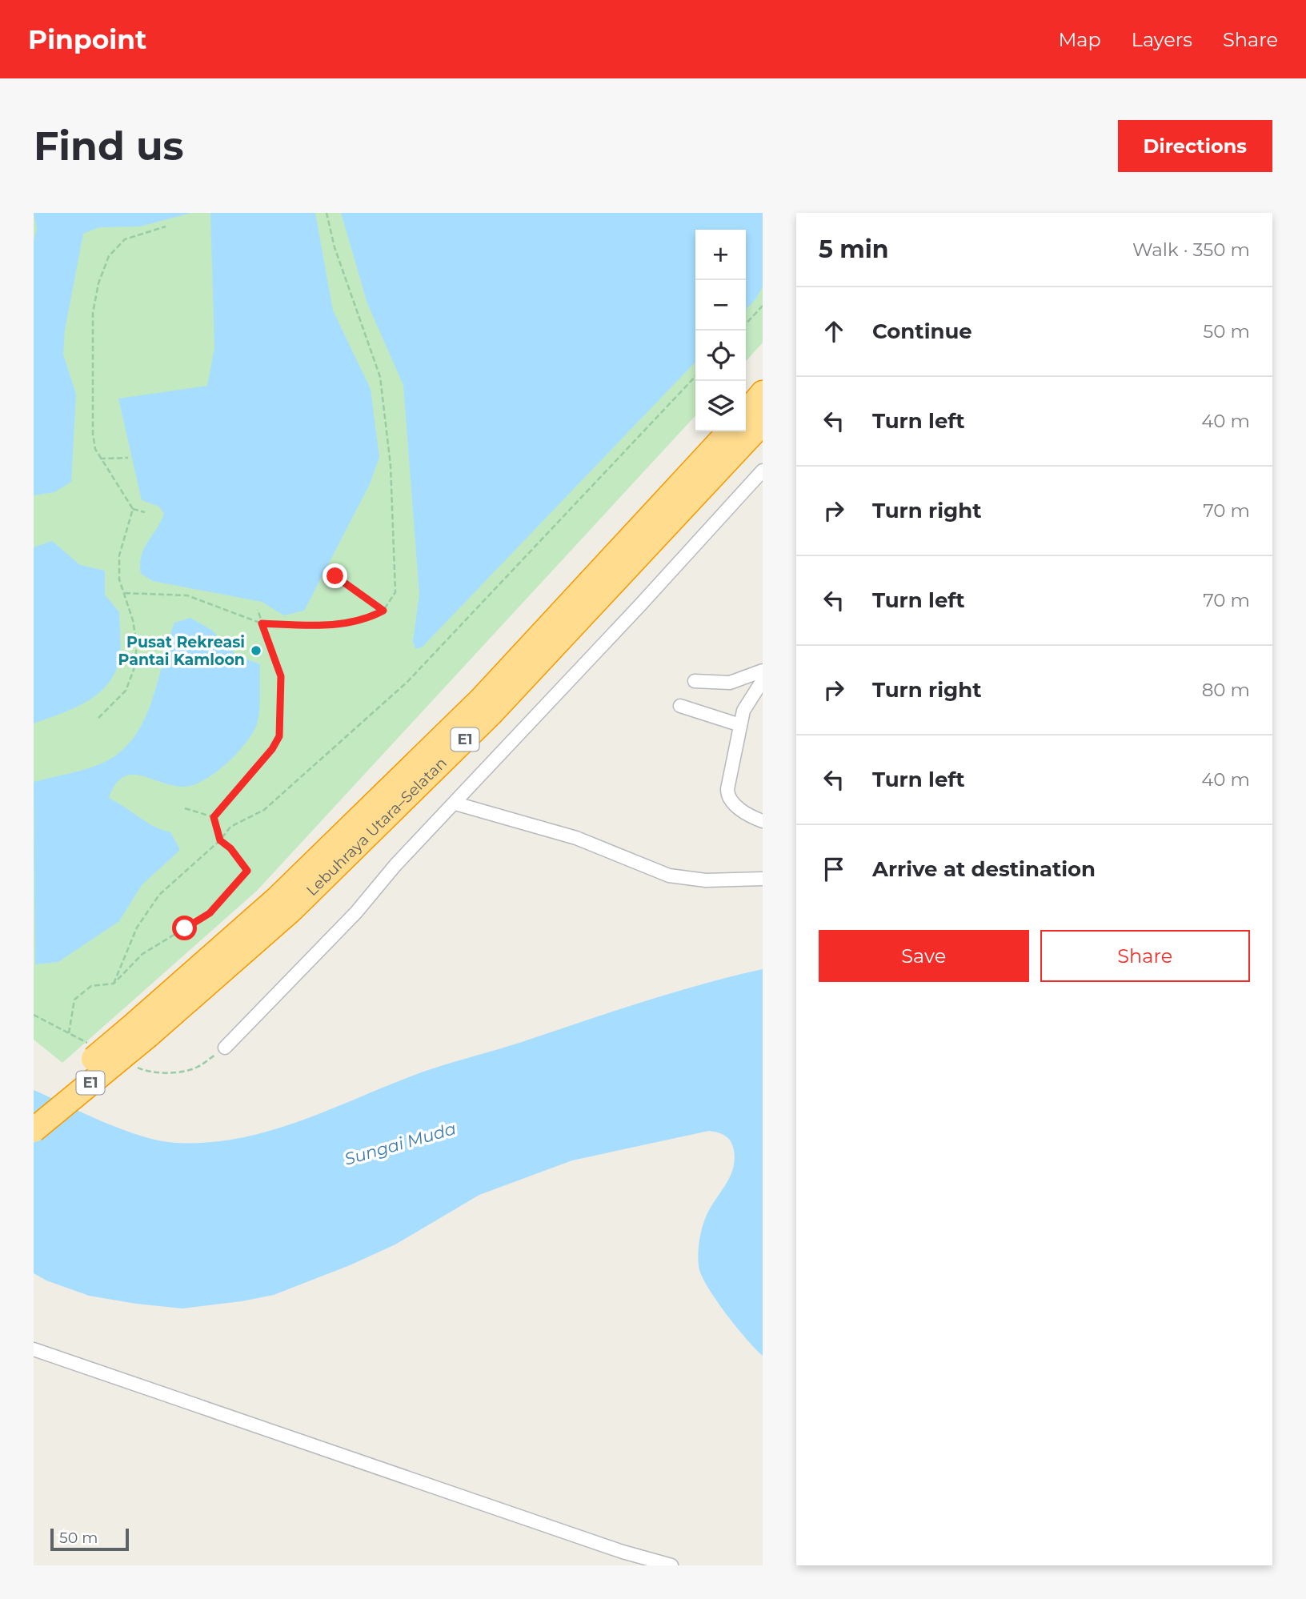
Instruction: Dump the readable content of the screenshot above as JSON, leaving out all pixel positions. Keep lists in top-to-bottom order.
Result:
{
  "streets": {
    "highway": ["E1", "Lebuhraya Utara–Selatan"]
  },
  "water": ["Sungai Muda"],
  "places": ["Pusat Rekreasi Pantai Kamloon"],
  "scale_bar": "50 m",
  "page": {
    "header": "Pinpoint",
    "nav": ["Map", "Layers", "Share"],
    "buttons": [
      "Directions",
      ["Save", "Share"]
    ],
    "title": "Find us",
    "heading": ["5 min", "Walk · 350 m"],
    "map_buttons": ["+", "−"],
    "list": [
      ["Continue", "50 m"],
      ["Turn left", "40 m"],
      ["Turn right", "70 m"],
      ["Turn left", "70 m"],
      ["Turn right", "80 m"],
      ["Turn left", "40 m"],
      "Arrive at destination"
    ],
    "scale": "50 m"
  }
}
